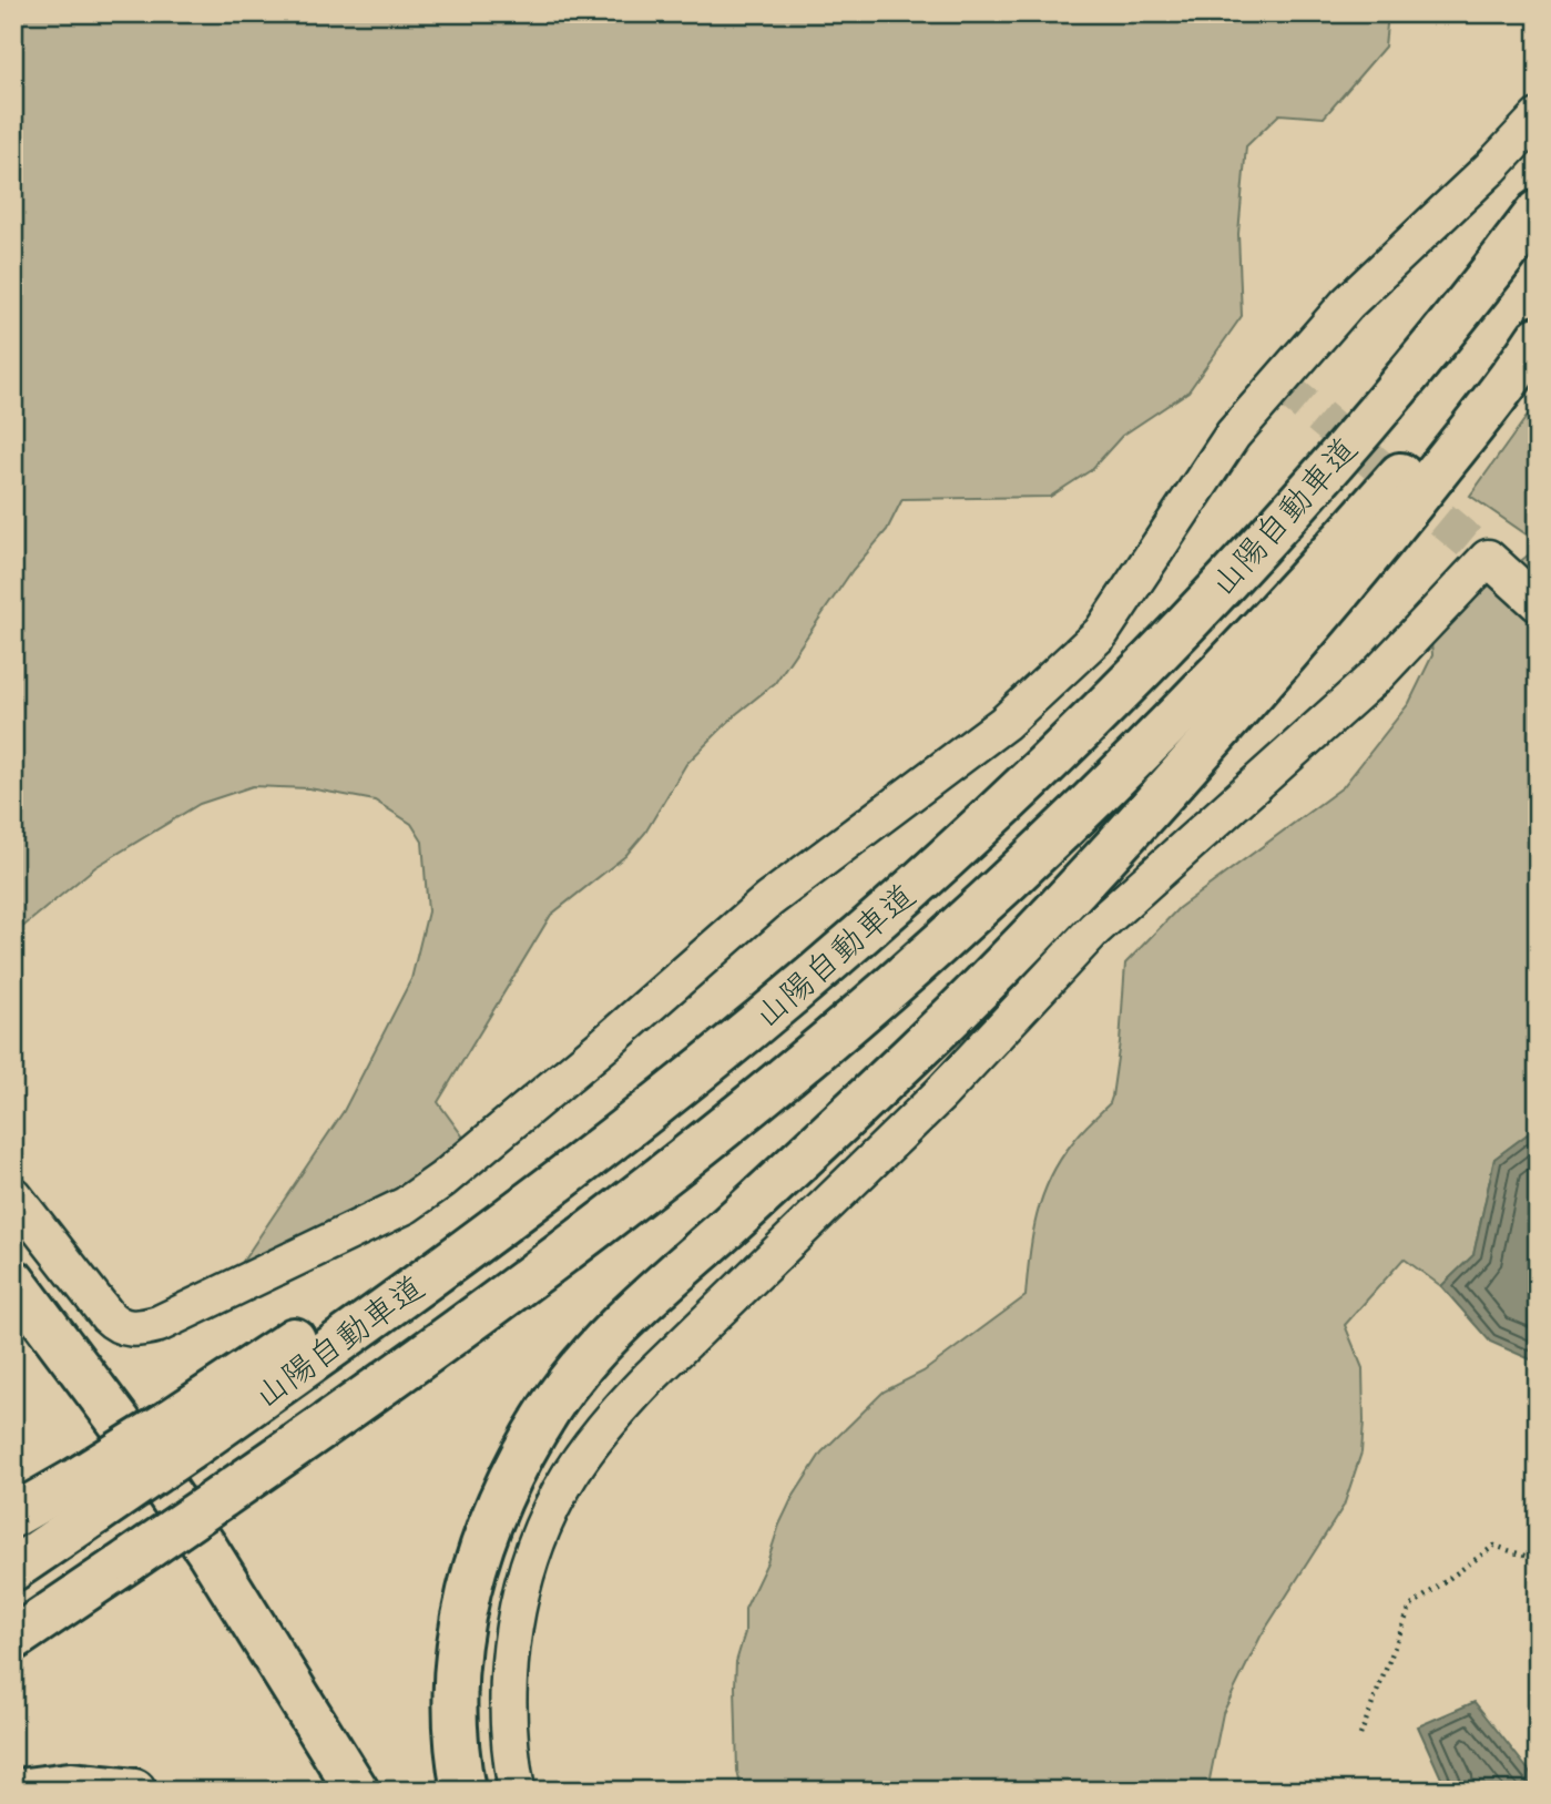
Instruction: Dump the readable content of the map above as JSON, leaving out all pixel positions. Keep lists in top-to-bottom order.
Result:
{
  "streets": {
    "highway": ["山陽自動車道"]
  }
}
